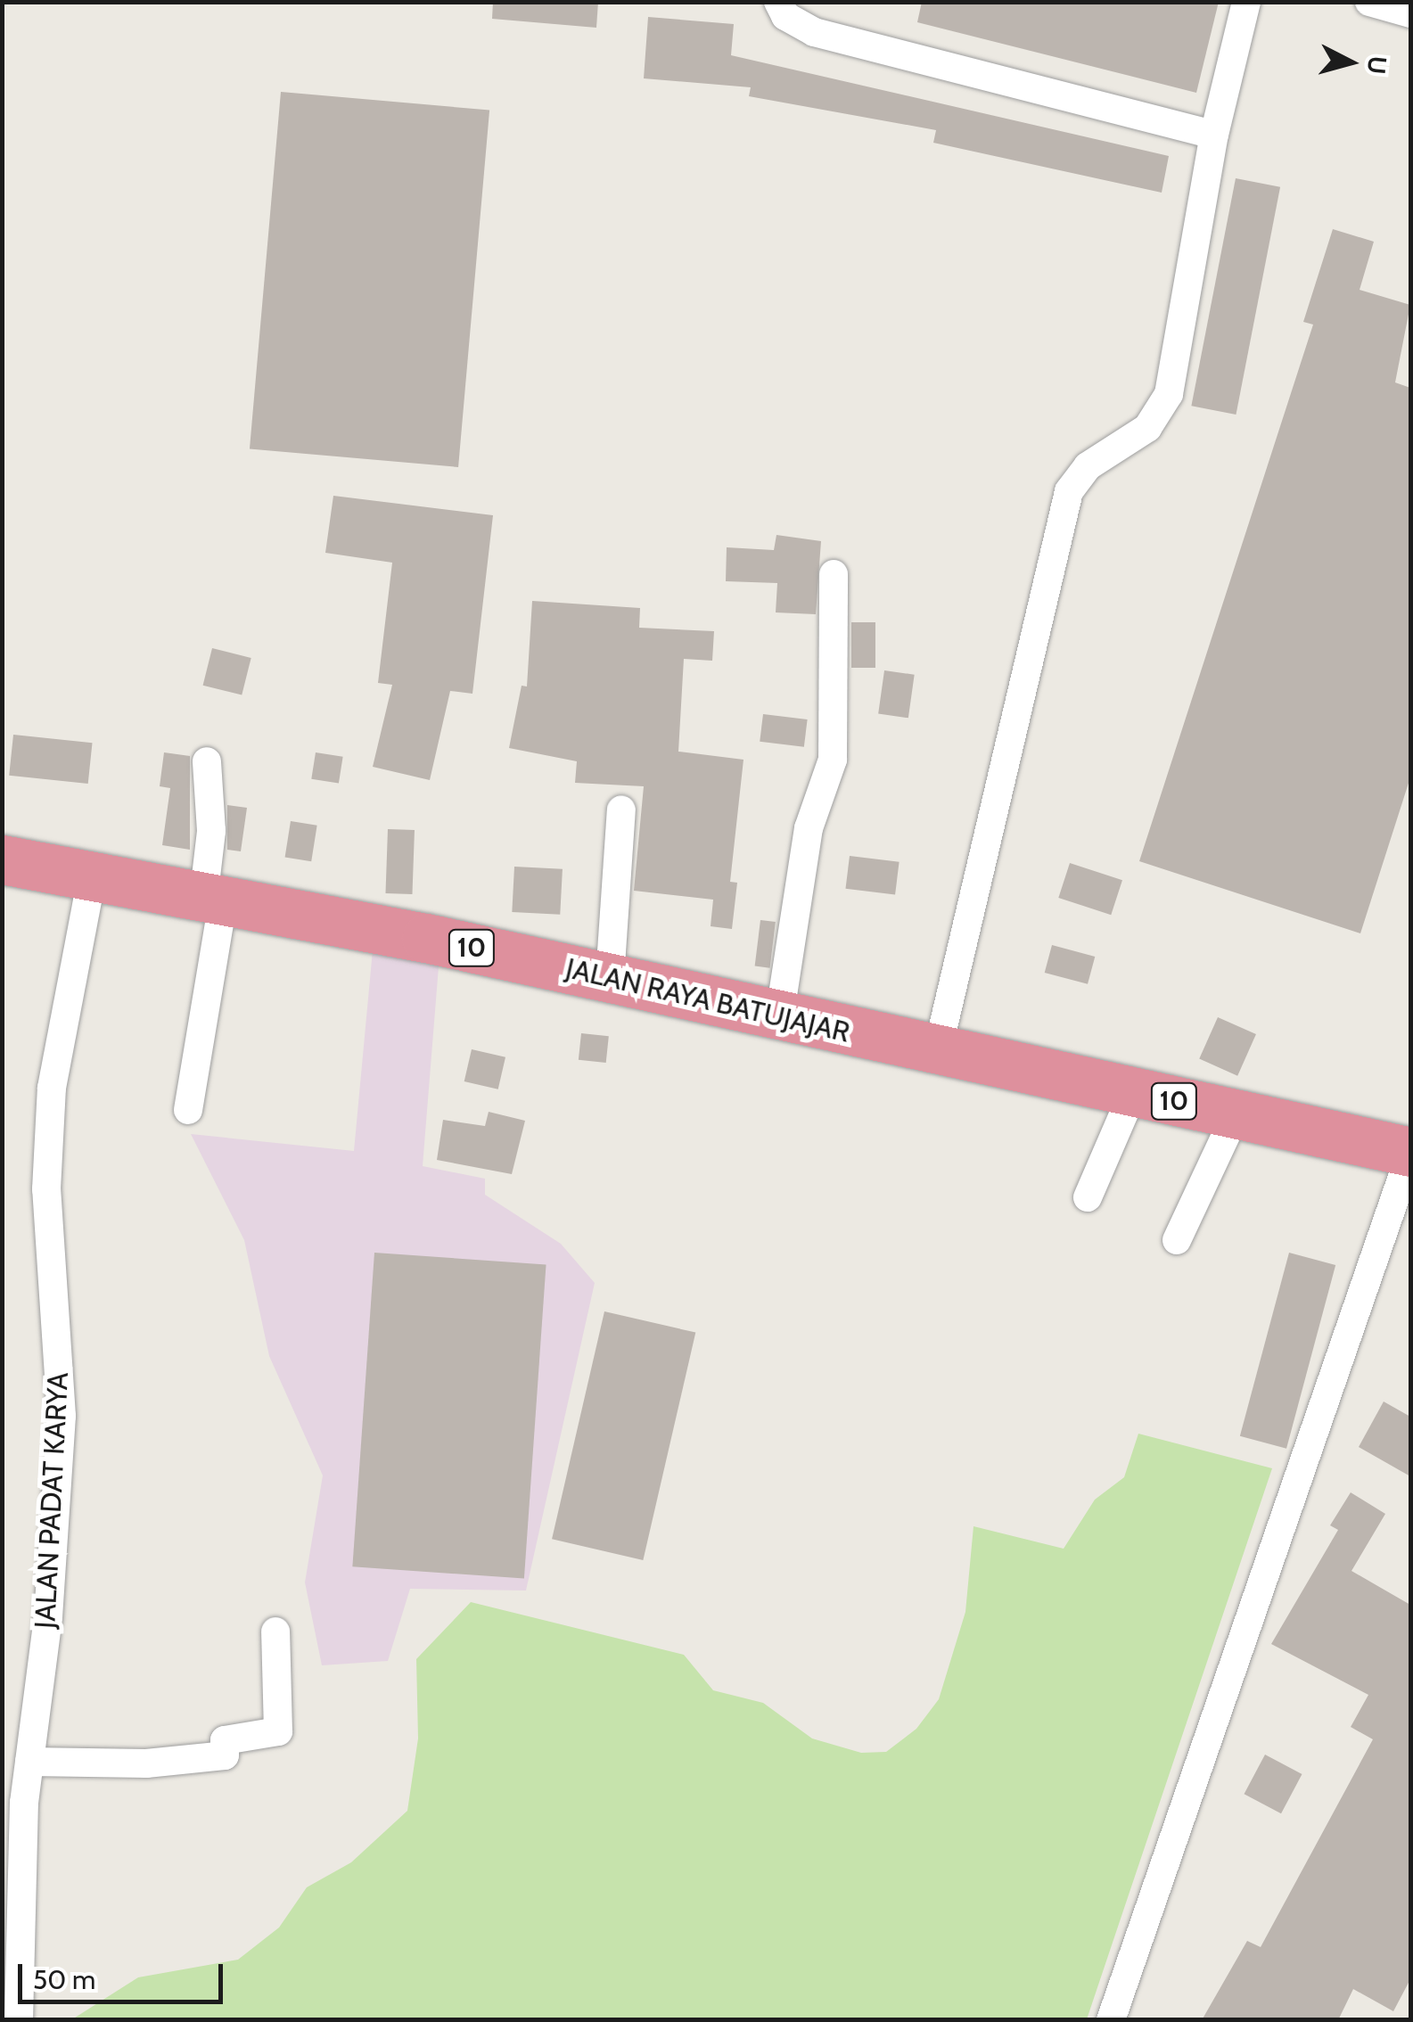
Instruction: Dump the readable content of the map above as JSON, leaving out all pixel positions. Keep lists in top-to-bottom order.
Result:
{
  "streets": {
    "highway": ["10", "JALAN RAYA BATUJAJAR"],
    "street": ["JALAN PADAT KARYA"]
  },
  "crossings": [
    ["JALAN RAYA BATUJAJAR", "JALAN PADAT KARYA"]
  ],
  "scale_bar": "50 m",
  "north": "right"
}
